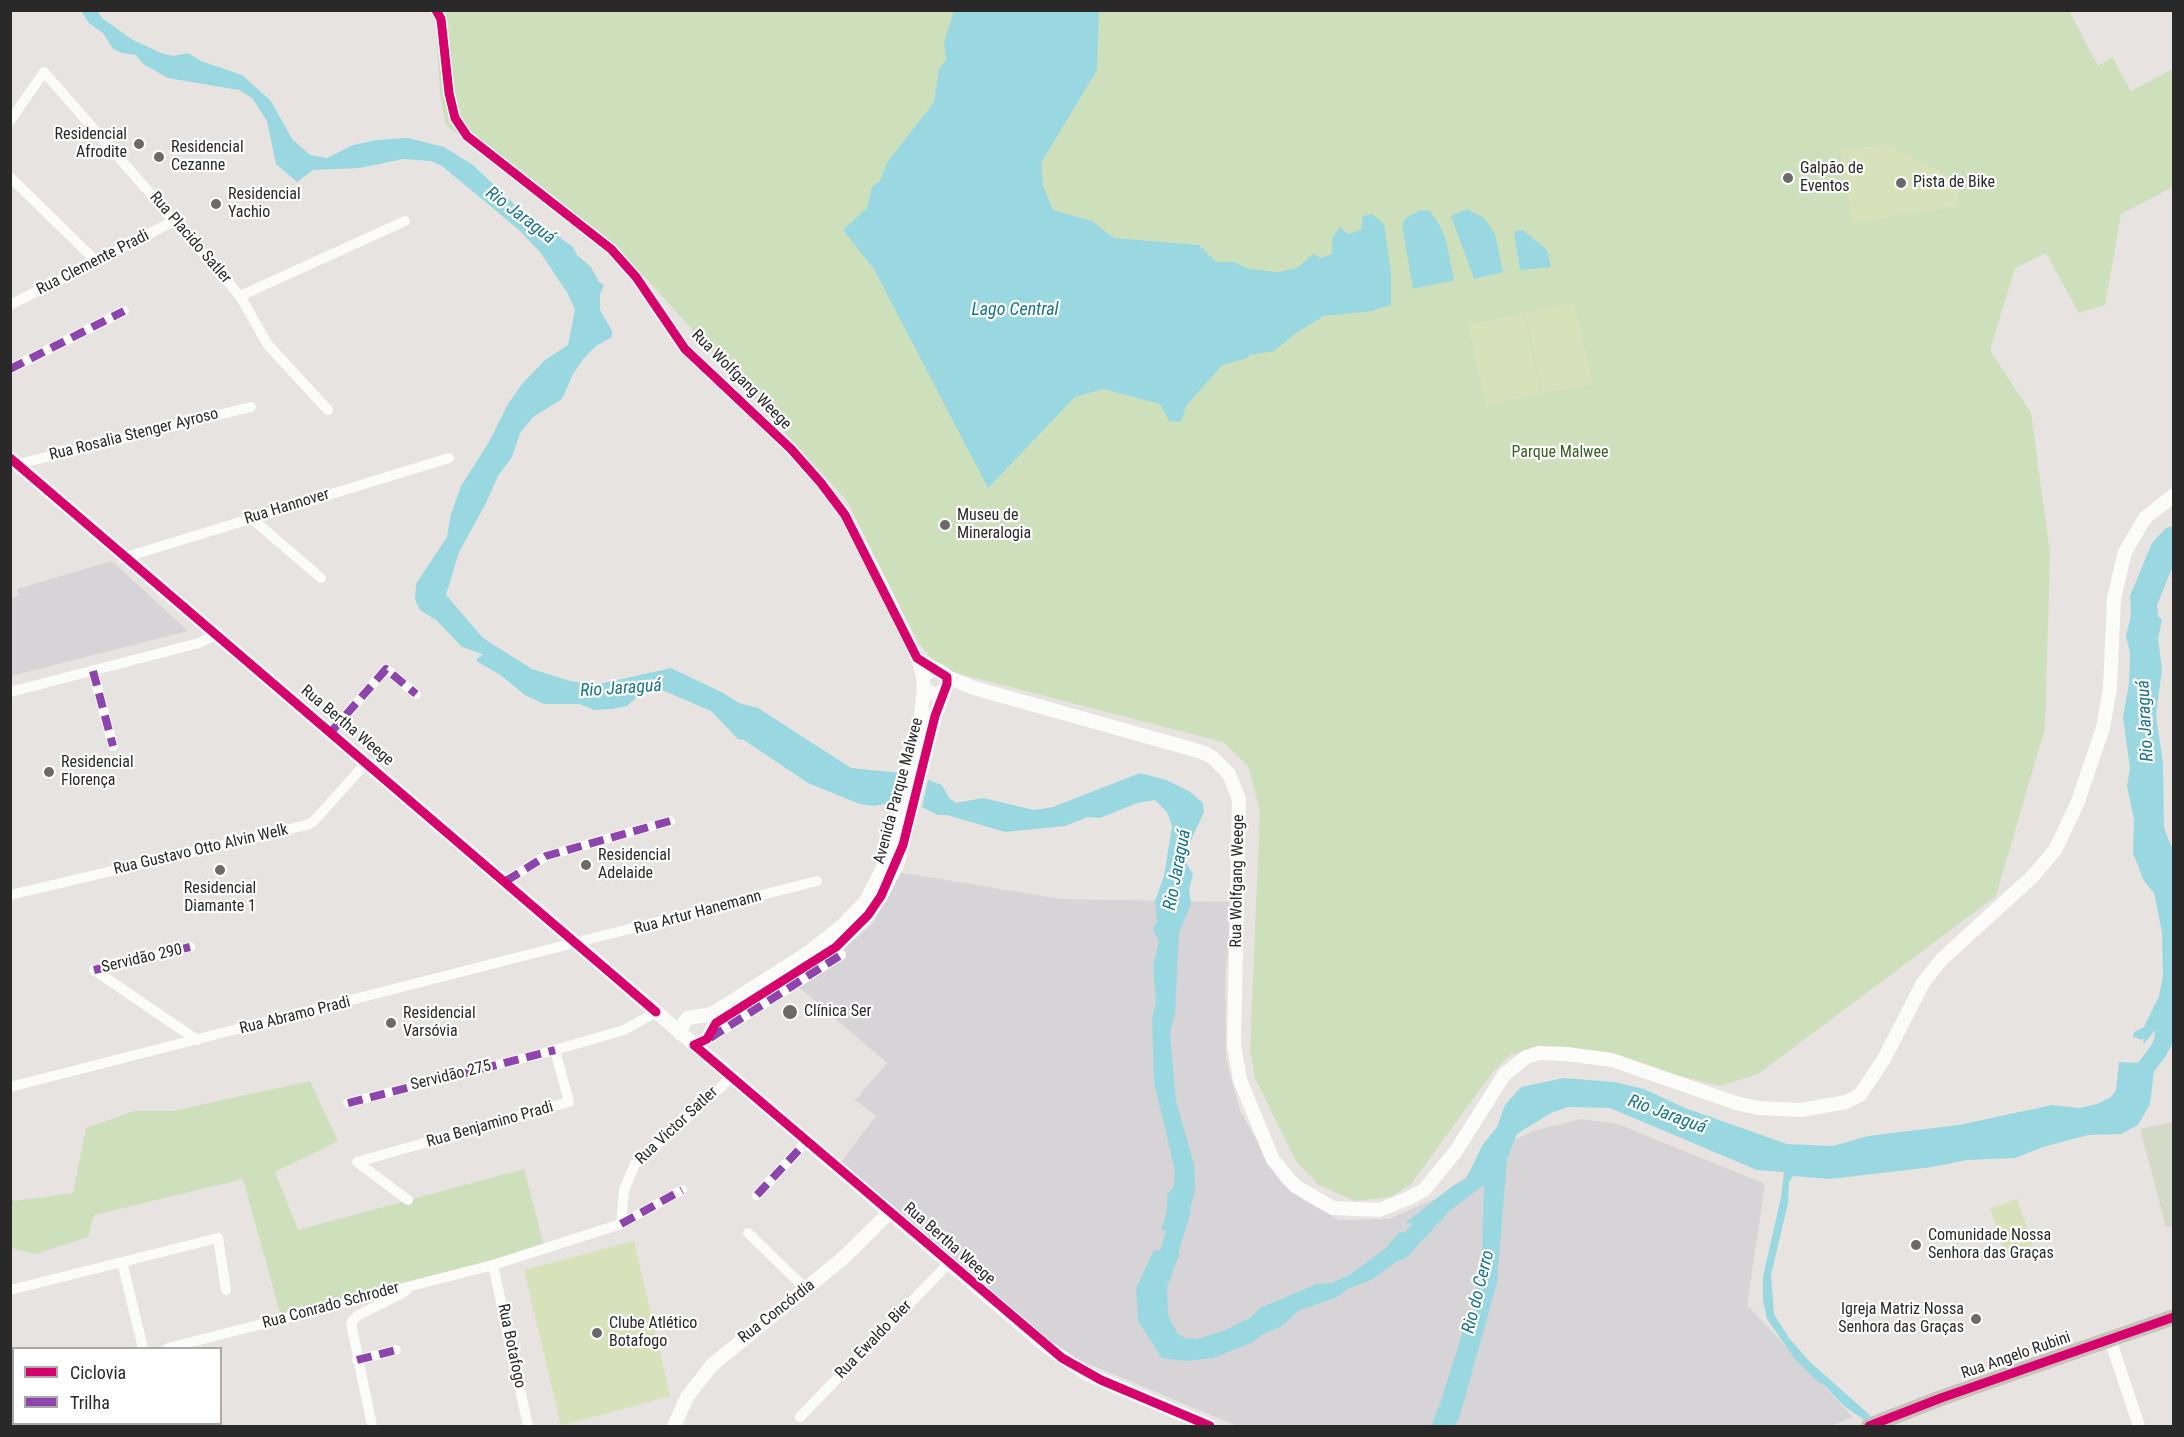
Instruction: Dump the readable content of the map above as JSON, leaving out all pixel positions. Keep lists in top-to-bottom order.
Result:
{
  "streets": {
    "main road": [
      "Rua Wolfgang Weege",
      "Rua Bertha Weege",
      "Avenida Parque Malwee",
      "Rua Concórdia",
      "Rua Angelo Rubini"
    ],
    "street": [
      "Rua Placido Satler",
      "Rua Clemente Pradi",
      "Rua Rosalia Stenger Ayroso",
      "Rua Hannover",
      "Rua Gustavo Otto Alvin Welk",
      "Rua Artur Hanemann",
      "Servidão 290",
      "Rua Abramo Pradi",
      "Servidão 275",
      "Rua Benjamino Pradi",
      "Rua Victor Satler",
      "Rua Conrado Schroder",
      "Rua Ewaldo Bier",
      "Rua Botafogo"
    ]
  },
  "crossings": [
    ["Rua Placido Satler", "Rua Clemente Pradi"],
    ["Rua Wolfgang Weege", "Avenida Parque Malwee"],
    ["Rua Rosalia Stenger Ayroso", "Rua Bertha Weege"],
    ["Rua Hannover", "Rua Bertha Weege"],
    ["Rua Bertha Weege", "Avenida Parque Malwee"],
    ["Rua Bertha Weege", "Rua Gustavo Otto Alvin Welk"],
    ["Rua Bertha Weege", "Rua Artur Hanemann"],
    ["Rua Bertha Weege", "Rua Abramo Pradi"],
    ["Rua Bertha Weege", "Rua Victor Satler"],
    ["Rua Bertha Weege", "Rua Concórdia"],
    ["Rua Bertha Weege", "Rua Ewaldo Bier"],
    ["Rua Artur Hanemann", "Rua Abramo Pradi"],
    ["Servidão 290", "Rua Abramo Pradi"],
    ["Servidão 275", "Rua Benjamino Pradi"],
    ["Rua Conrado Schroder", "Rua Botafogo"]
  ],
  "water": ["Rio Jaraguá", "Lago Central", "Rio do Cerro"],
  "parks": ["Parque Malwee"],
  "places": [
    "Residencial Afrodite",
    "Residencial Cezanne",
    "Galpão de Eventos",
    "Pista de Bike",
    "Residencial Yachio",
    "Museu de Mineralogia",
    "Residencial Florença",
    "Residencial Adelaide",
    "Residencial Diamante 1",
    "Clínica Ser",
    "Residencial Varsóvia",
    "Comunidade Nossa Senhora das Graças",
    "Igreja Matriz Nossa Senhora das Graças",
    "Clube Atlético Botafogo"
  ],
  "legend": ["Ciclovia", "Trilha"]
}
